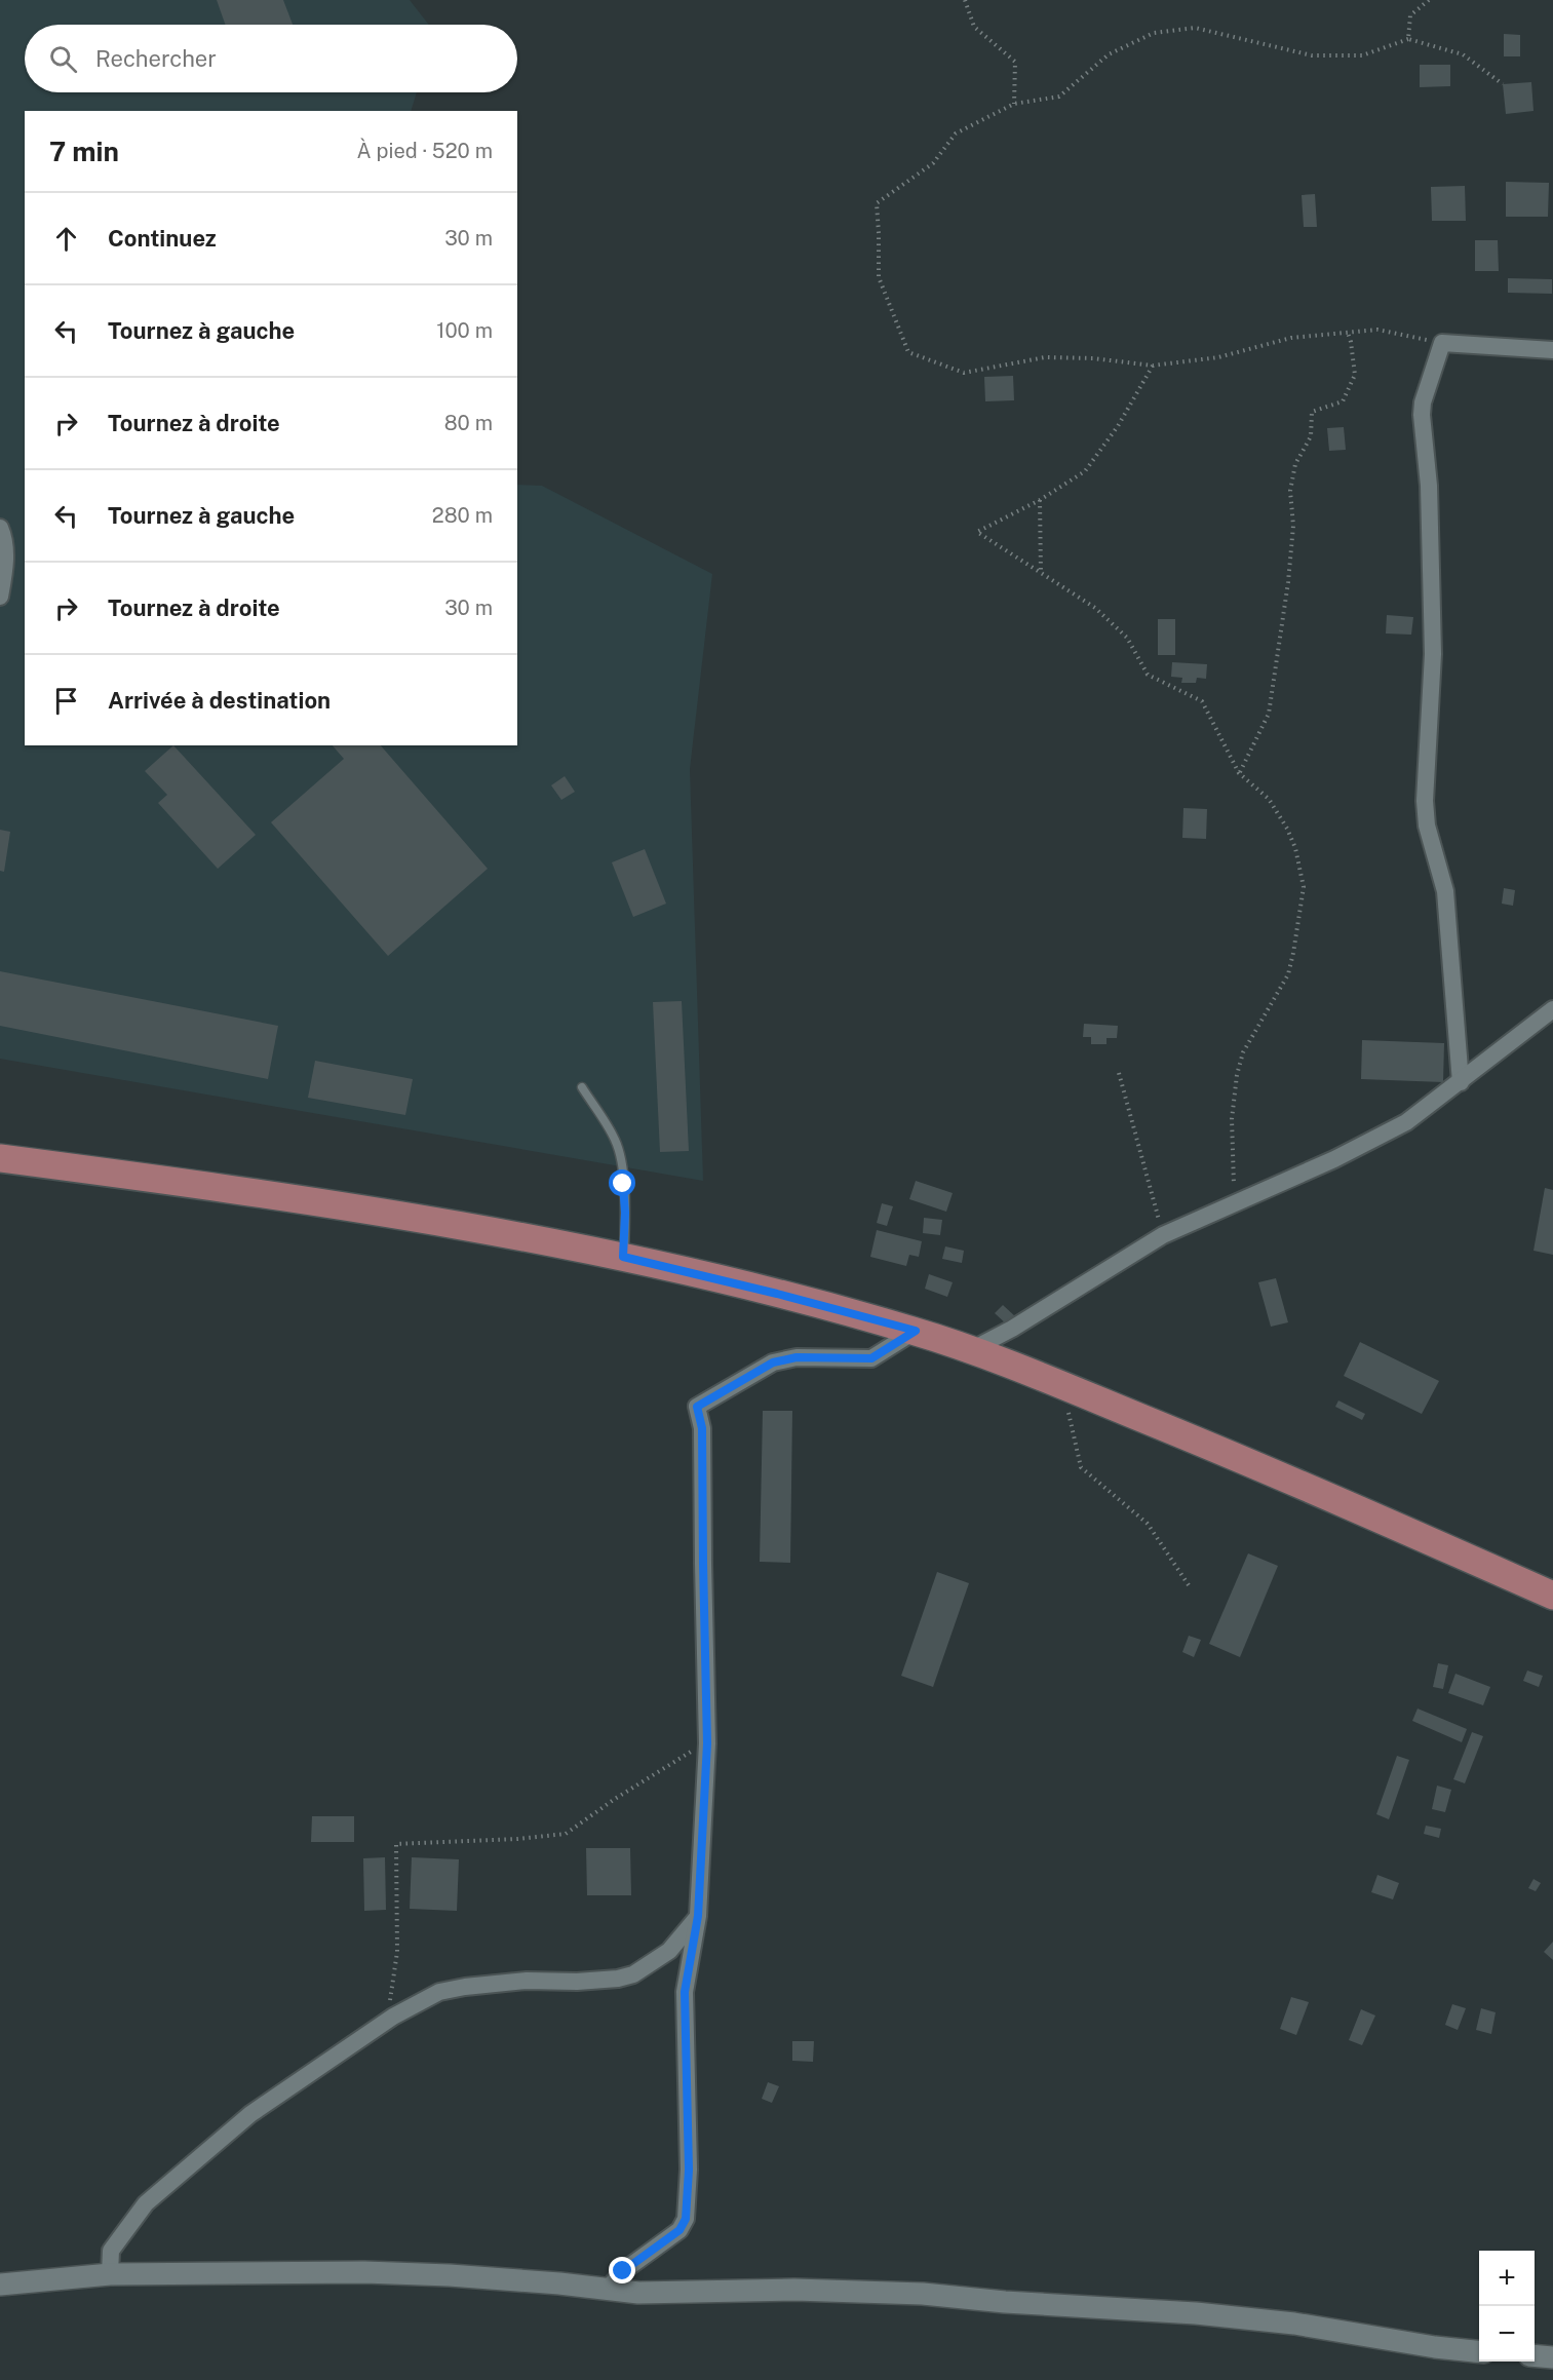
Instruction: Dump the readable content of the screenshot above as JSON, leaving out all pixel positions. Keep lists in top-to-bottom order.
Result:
{
  "page": {
    "search": "Rechercher",
    "heading": ["7 min", "À pied · 520 m"],
    "list": [
      ["Continuez", "30 m"],
      ["Tournez à gauche", "100 m"],
      ["Tournez à droite", "80 m"],
      ["Tournez à gauche", "280 m"],
      ["Tournez à droite", "30 m"],
      "Arrivée à destination"
    ],
    "map_buttons": ["+", "−"]
  }
}
